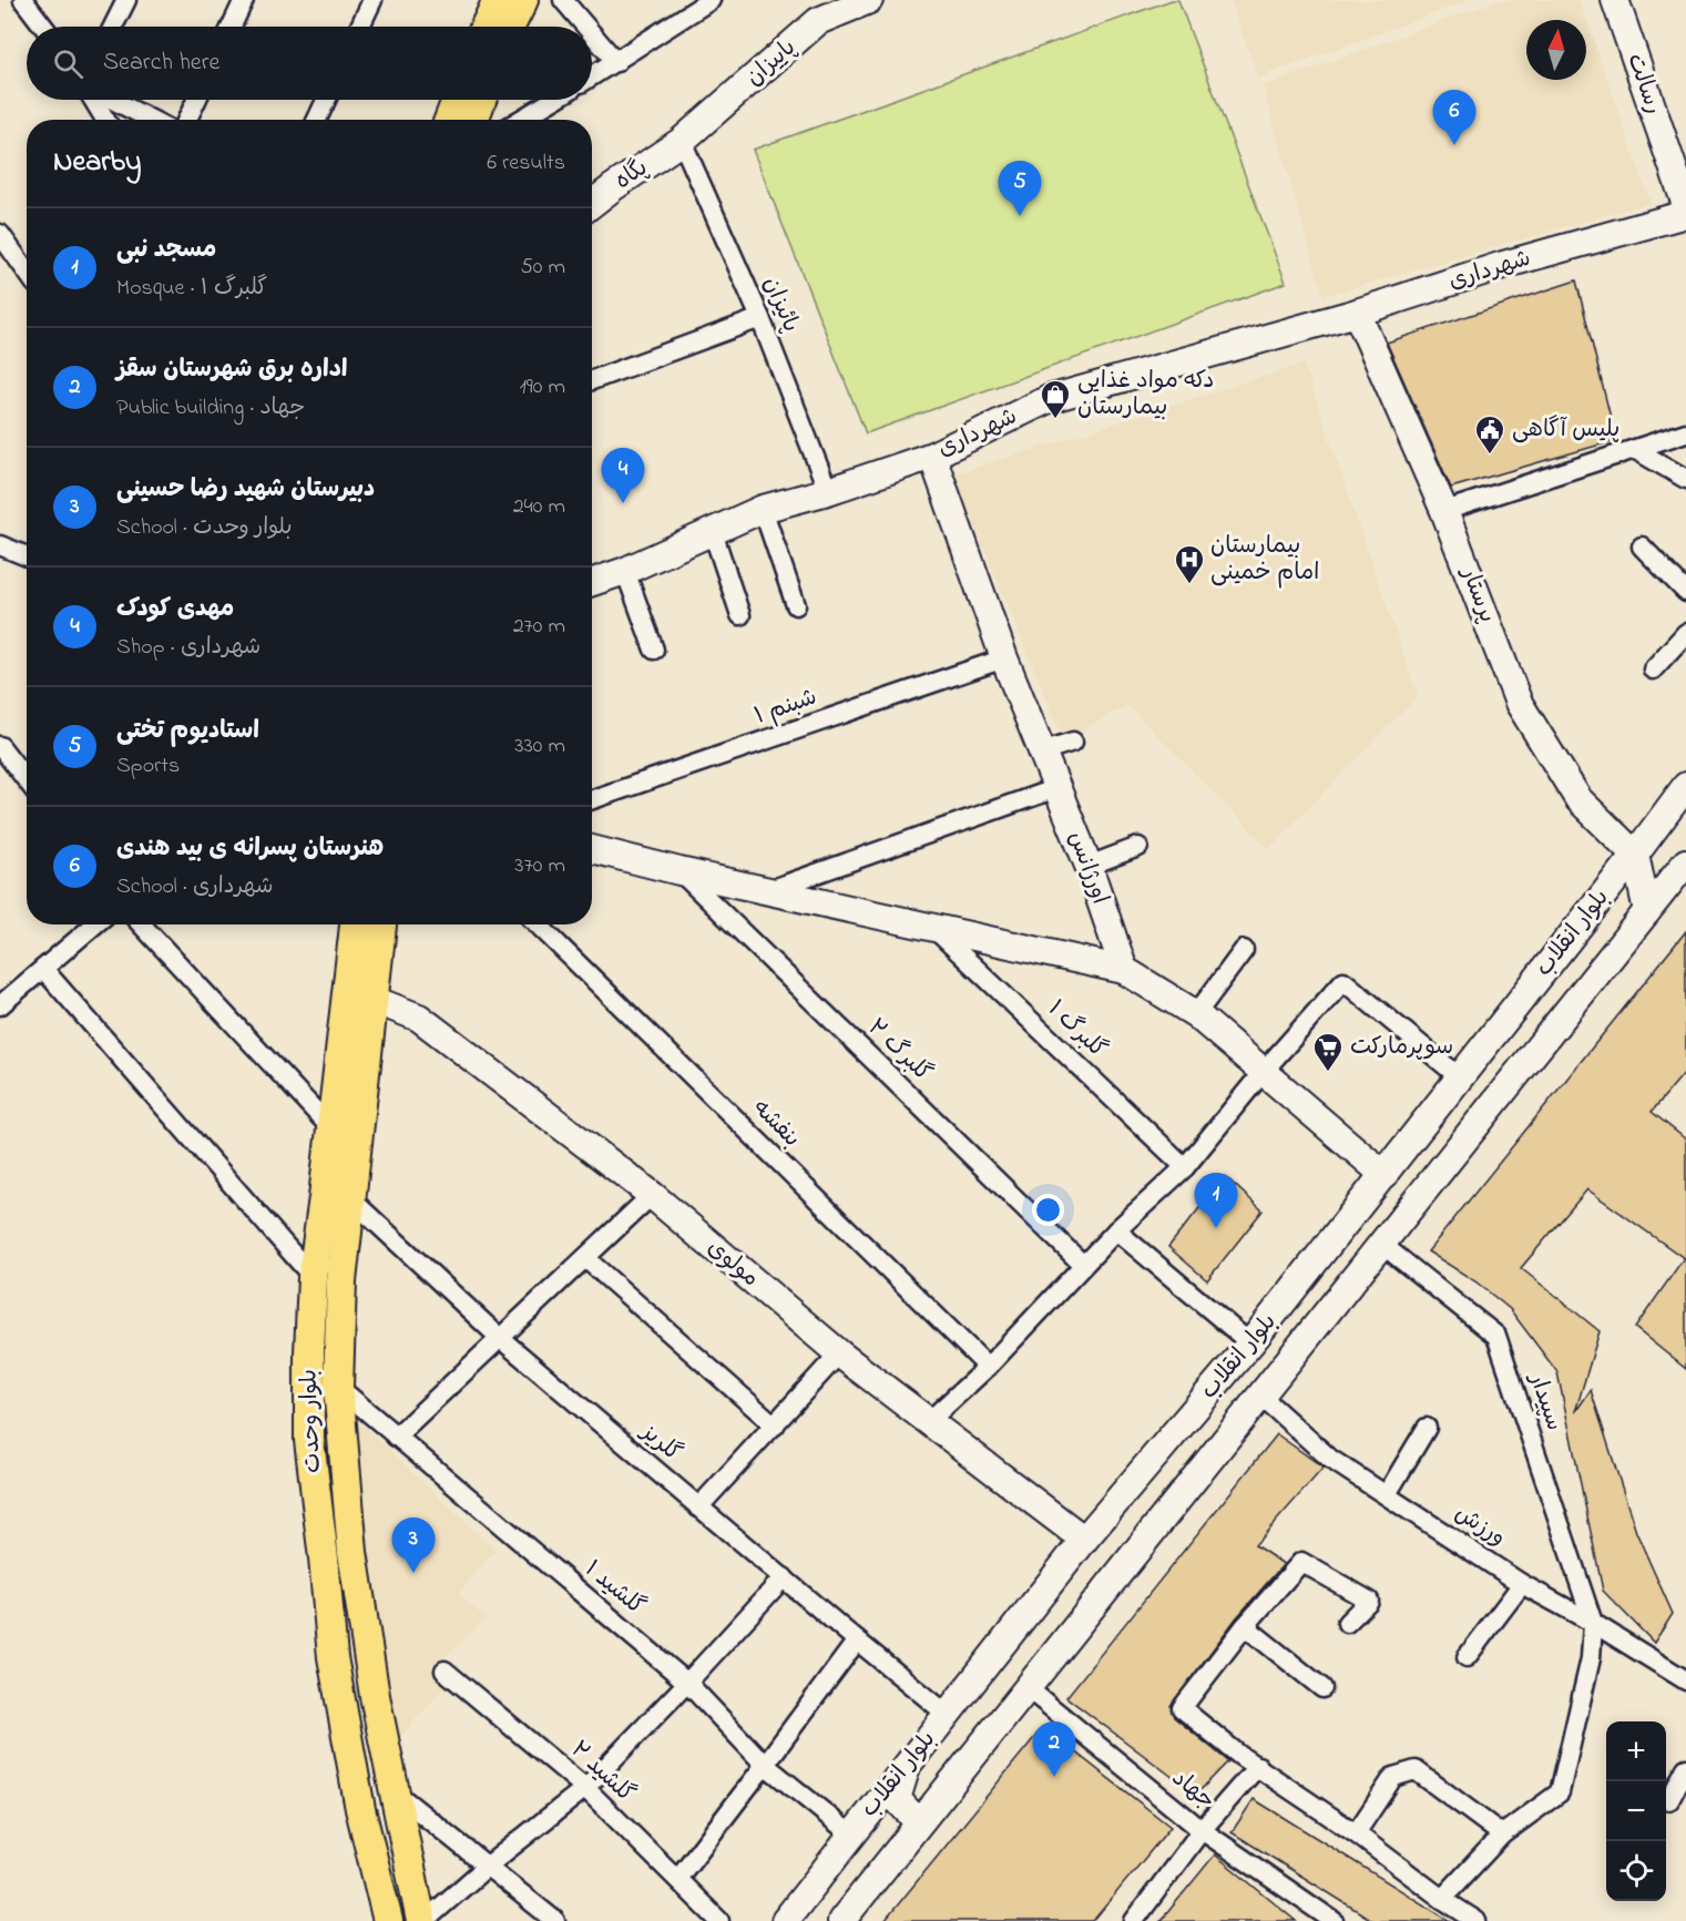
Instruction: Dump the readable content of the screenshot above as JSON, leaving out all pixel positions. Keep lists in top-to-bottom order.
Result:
{
  "streets": {
    "main road": ["بلوار وحدت"],
    "street": [
      "پاییزان",
      "رسالت",
      "پگاه",
      "شهرداری",
      "پائیزان",
      "پرستار",
      "شبنم ۱",
      "اورژانس",
      "بلوار انقلاب",
      "گلبرگ ۱",
      "گلبرگ ۲",
      "بنفشه",
      "مولوی",
      "سپیدار",
      "گلریز",
      "ورزش",
      "گلشید ۱",
      "گلشید ۲",
      "جهاد"
    ]
  },
  "crossings": [
    ["پاییزان", "پگاه"],
    ["پاییزان", "پائیزان"],
    ["پگاه", "پائیزان"],
    ["شهرداری", "پائیزان"],
    ["شهرداری", "پرستار"],
    ["شهرداری", "اورژانس"],
    ["پرستار", "بلوار انقلاب"],
    ["شبنم ۱", "اورژانس"],
    ["بلوار انقلاب", "مولوی"],
    ["بلوار انقلاب", "سپیدار"],
    ["بلوار انقلاب", "گلریز"],
    ["بلوار انقلاب", "ورزش"],
    ["بلوار انقلاب", "گلشید ۱"],
    ["بلوار انقلاب", "جهاد"],
    ["مولوی", "بلوار وحدت"],
    ["سپیدار", "ورزش"],
    ["بلوار وحدت", "گلریز"],
    ["بلوار وحدت", "گلشید ۱"]
  ],
  "places": {
    "shop": ["دکه مواد غذایی بیمارستان"],
    "public building": ["پلیس آگاهی"],
    "hospital": ["بیمارستان امام خمینی"],
    "supermarket": ["سوپرمارکت"]
  },
  "north": "top",
  "page": {
    "search": "Search here",
    "pins": [
      "6",
      "5",
      "4",
      "1",
      "3",
      "2"
    ],
    "heading": ["Nearby", "6 results"],
    "list": [
      {
        "mark": "1",
        "name": "مسجد نبی",
        "note": "Mosque · گلبرگ ۱",
        "value": "50 m"
      },
      {
        "mark": "2",
        "name": "اداره برق شهرستان سقز",
        "note": "Public building · جهاد",
        "value": "190 m"
      },
      {
        "mark": "3",
        "name": "دبیرستان شهید رضا حسینی",
        "note": "School · بلوار وحدت",
        "value": "240 m"
      },
      {
        "mark": "4",
        "name": "مهدی کودک",
        "note": "Shop · شهرداری",
        "value": "270 m"
      },
      {
        "mark": "5",
        "name": "استادیوم تختی",
        "note": "Sports",
        "value": "330 m"
      },
      {
        "mark": "6",
        "name": "هنرستان پسرانه ی بید هندی",
        "note": "School · شهرداری",
        "value": "370 m"
      }
    ],
    "map_buttons": ["+", "−"]
  }
}
